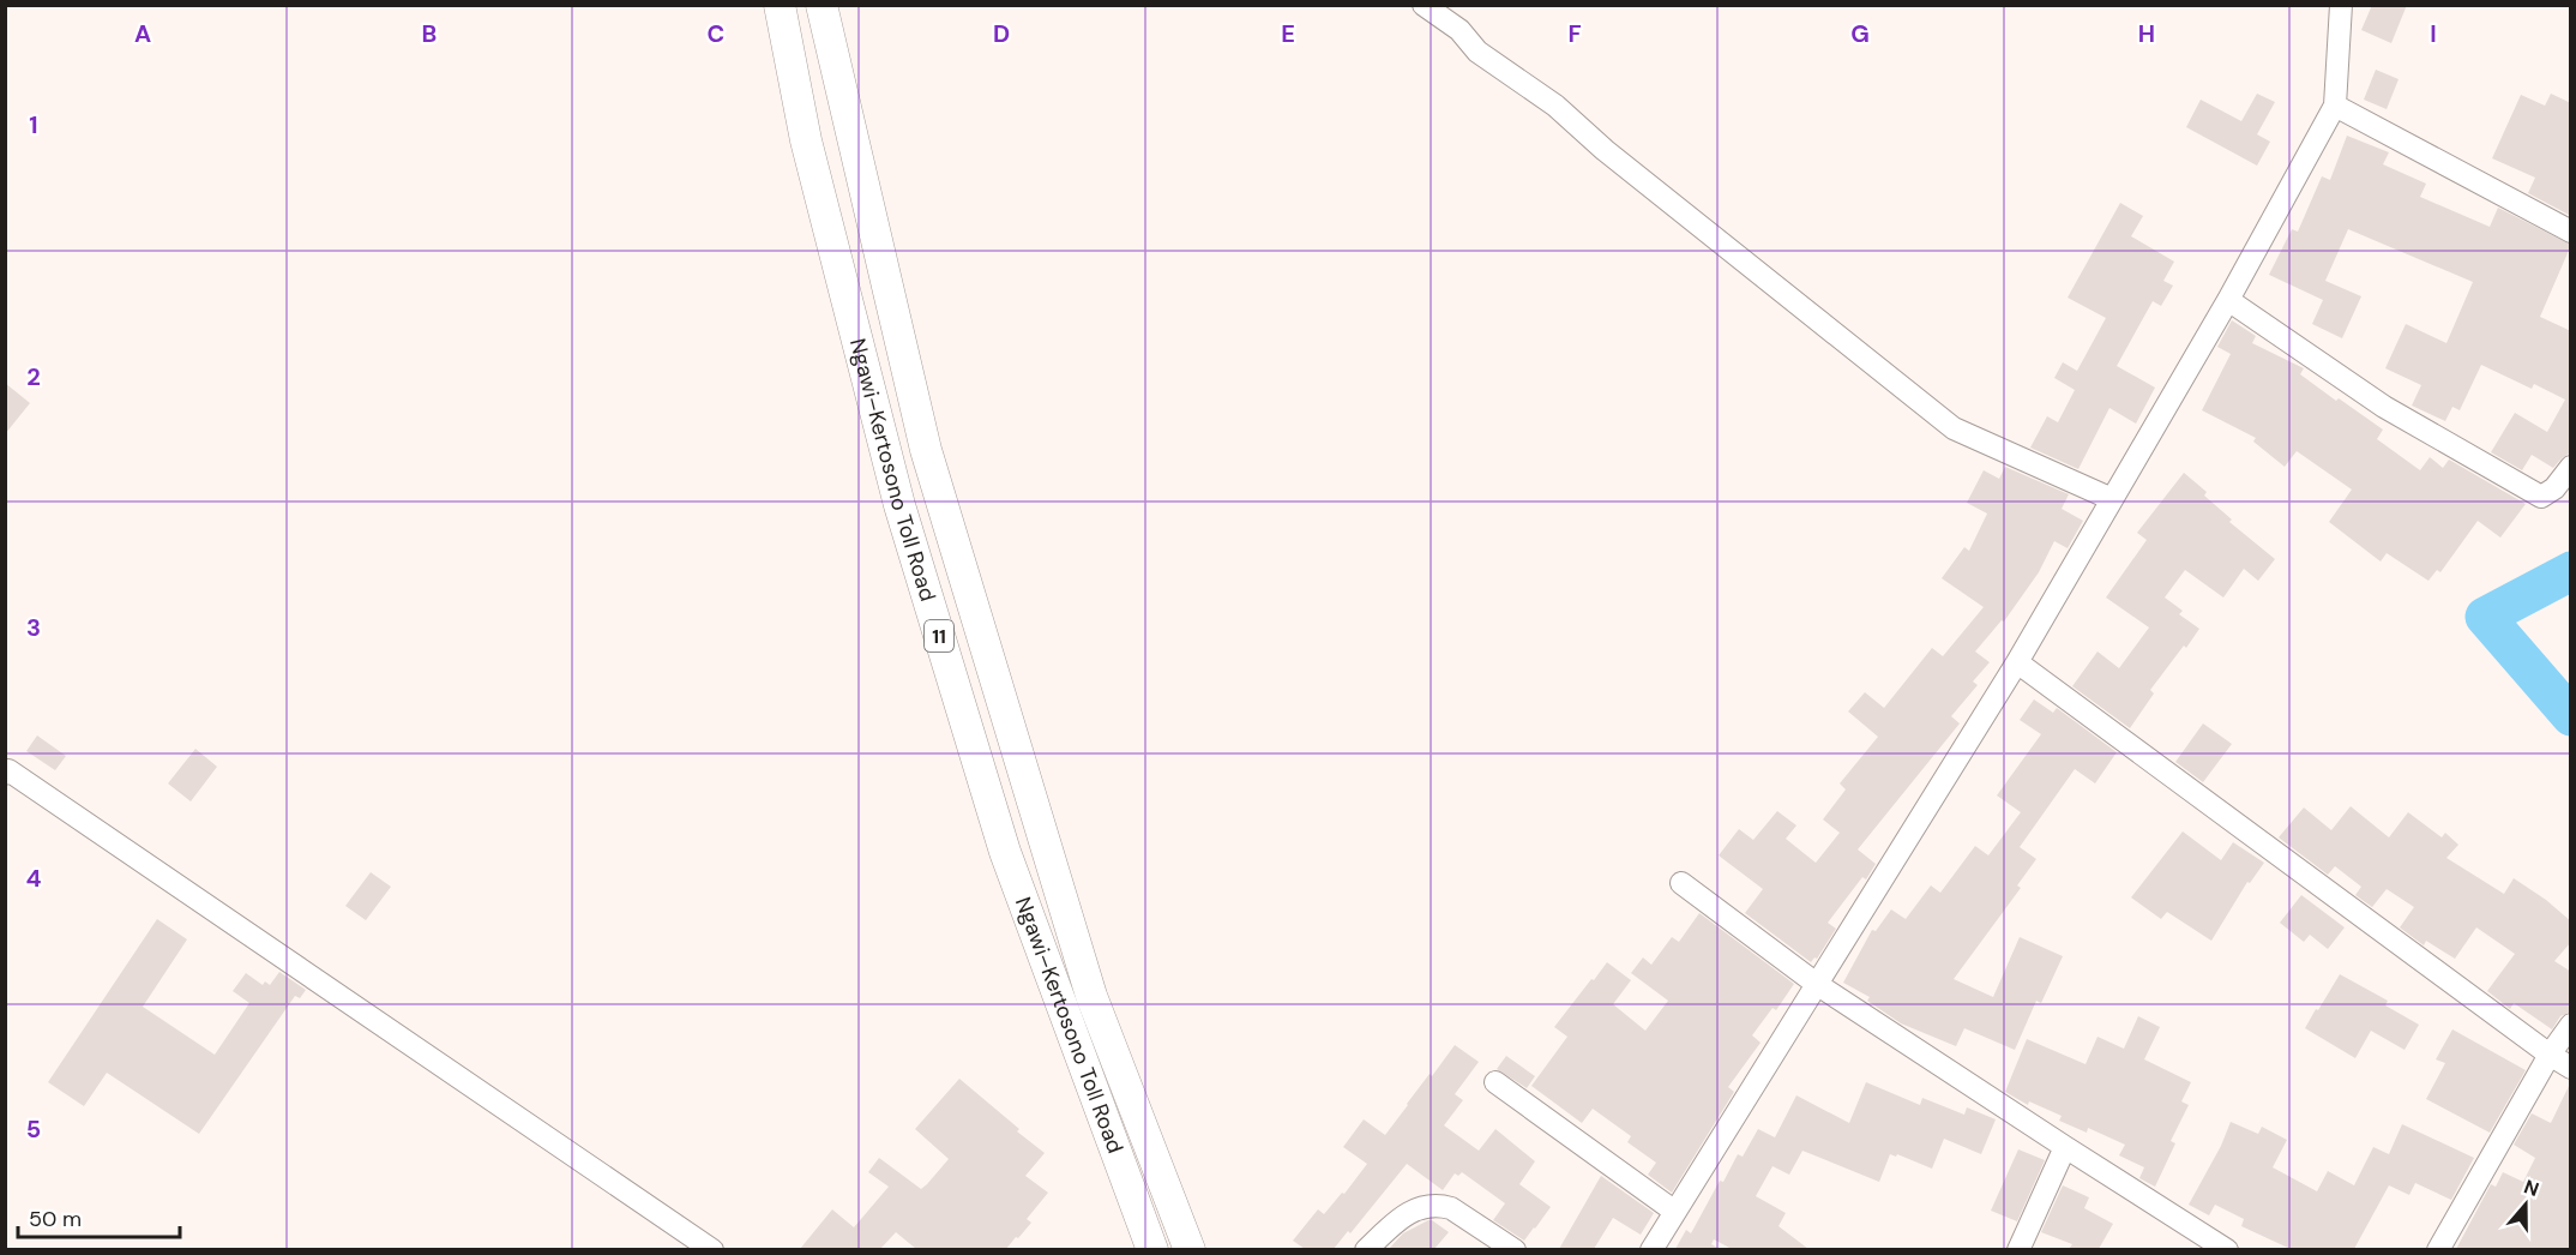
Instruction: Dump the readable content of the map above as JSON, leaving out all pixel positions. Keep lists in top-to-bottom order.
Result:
{
  "streets": {
    "highway": ["Ngawi–Kertosono Toll Road", "11"]
  },
  "scale_bar": "50 m",
  "north": "top",
  "grid": {
    "columns": [
      "A",
      "B",
      "C",
      "D",
      "E",
      "F",
      "G",
      "H",
      "I"
    ],
    "rows": [
      "1",
      "2",
      "3",
      "4",
      "5"
    ]
  }
}
